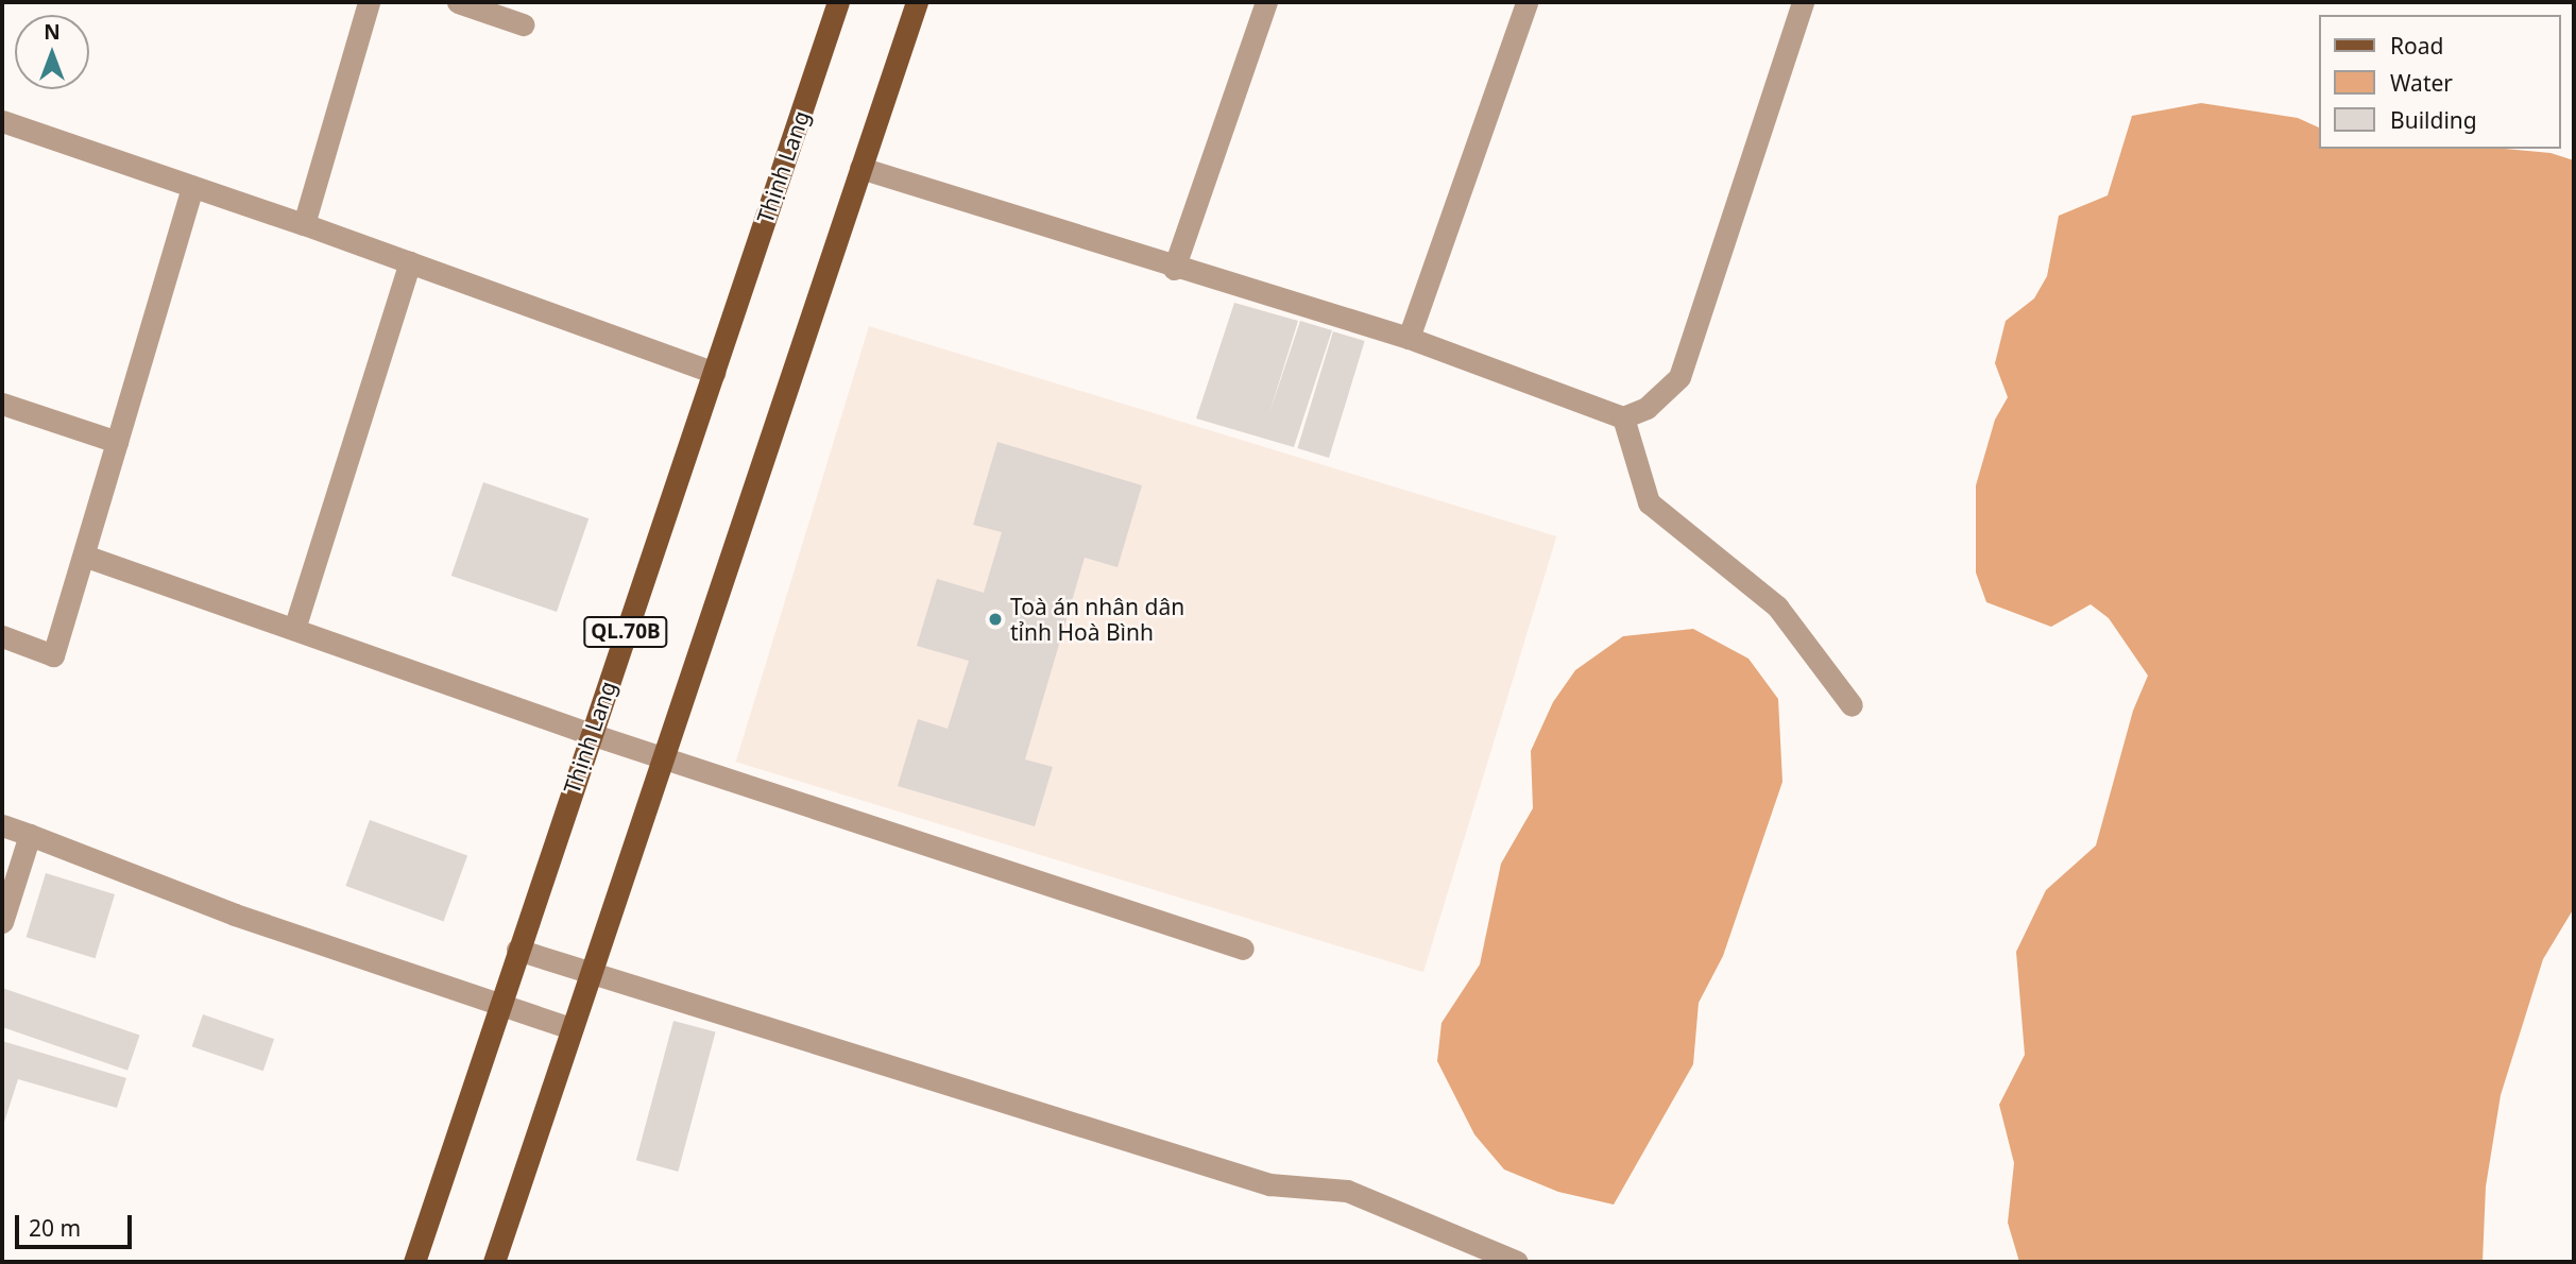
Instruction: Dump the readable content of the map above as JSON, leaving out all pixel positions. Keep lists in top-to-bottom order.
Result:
{
  "streets": {
    "main road": ["Thịnh Lang", "QL.70B"]
  },
  "places": ["Toà án nhân dân tỉnh Hoà Bình"],
  "legend": ["Road", "Water", "Building"],
  "scale_bar": "20 m",
  "north": "top"
}
